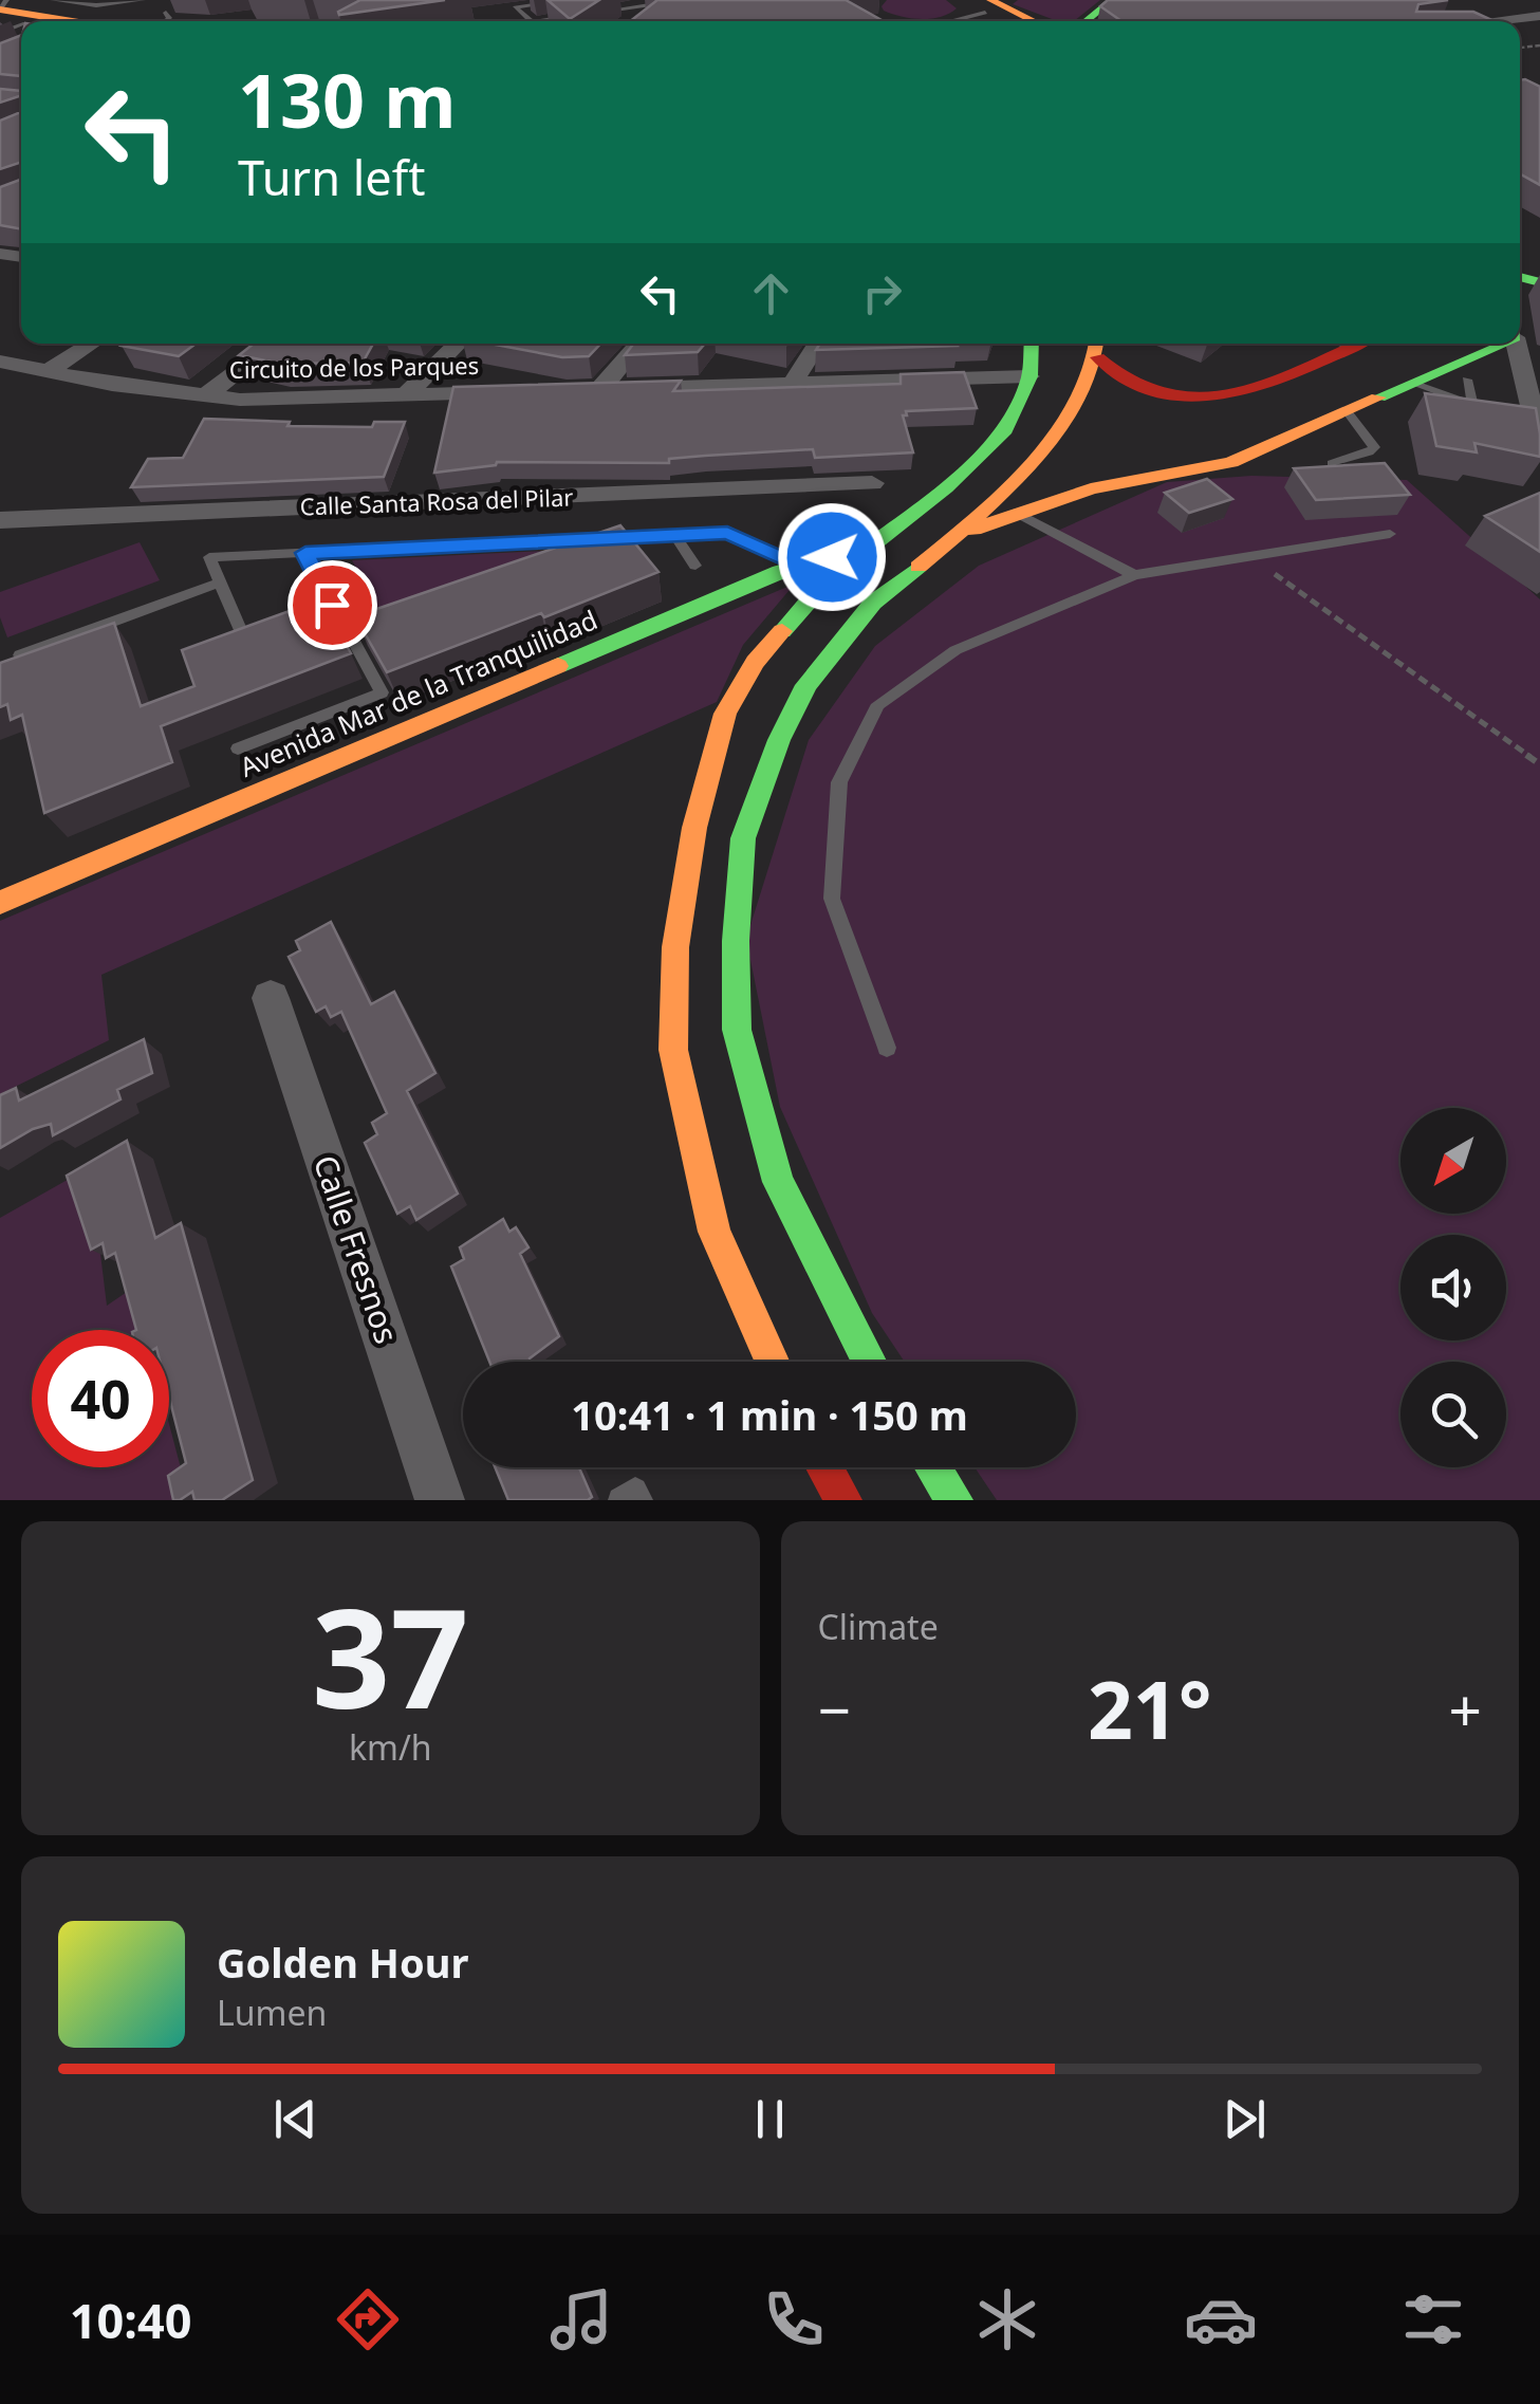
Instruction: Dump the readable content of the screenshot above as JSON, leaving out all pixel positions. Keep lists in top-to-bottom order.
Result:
{
  "streets": {
    "main road": ["Avenida Mar de la Tranquilidad"],
    "street": ["Circuito de los Parques", "Calle Santa Rosa del Pilar", "Calle Fresnos"]
  },
  "north": "bottom left",
  "page": {
    "turn": ["130 m", "Turn left"],
    "limit": "40",
    "trip": "10:41 · 1 min · 150 m",
    "tile": [
      ["37", "km/h"],
      "Climate"
    ],
    "heat": ["−", "21°", "+"],
    "song": ["Golden Hour", "Lumen"],
    "tabs": "10:40"
  }
}
